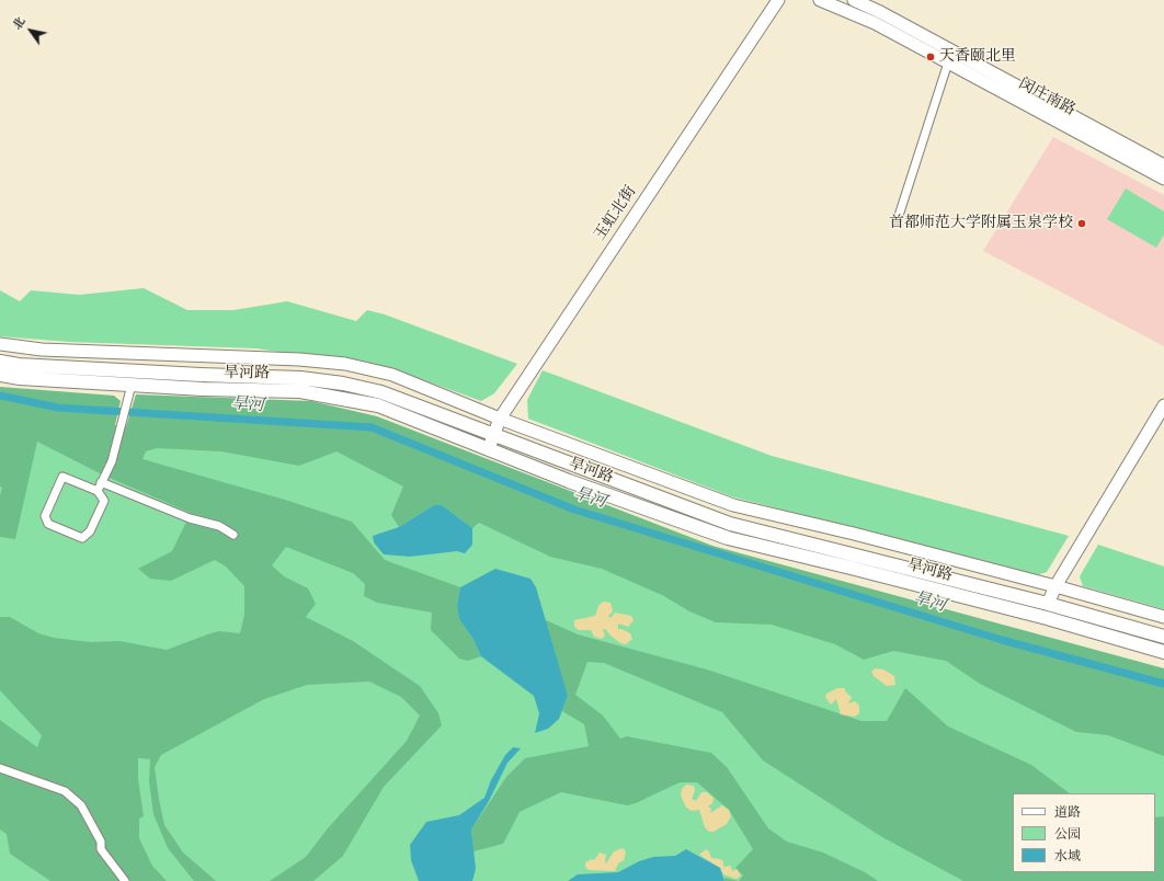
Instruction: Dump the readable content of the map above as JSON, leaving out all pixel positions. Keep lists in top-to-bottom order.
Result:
{
  "streets": {
    "main road": ["旱河路"],
    "street": ["闵庄南路", "玉虹北街"]
  },
  "crossings": [
    ["玉虹北街", "旱河路"]
  ],
  "water": ["旱河"],
  "places": ["天香颐北里", "首都师范大学附属玉泉学校"],
  "legend": ["道路", "公园", "水域"],
  "north": "top left"
}
